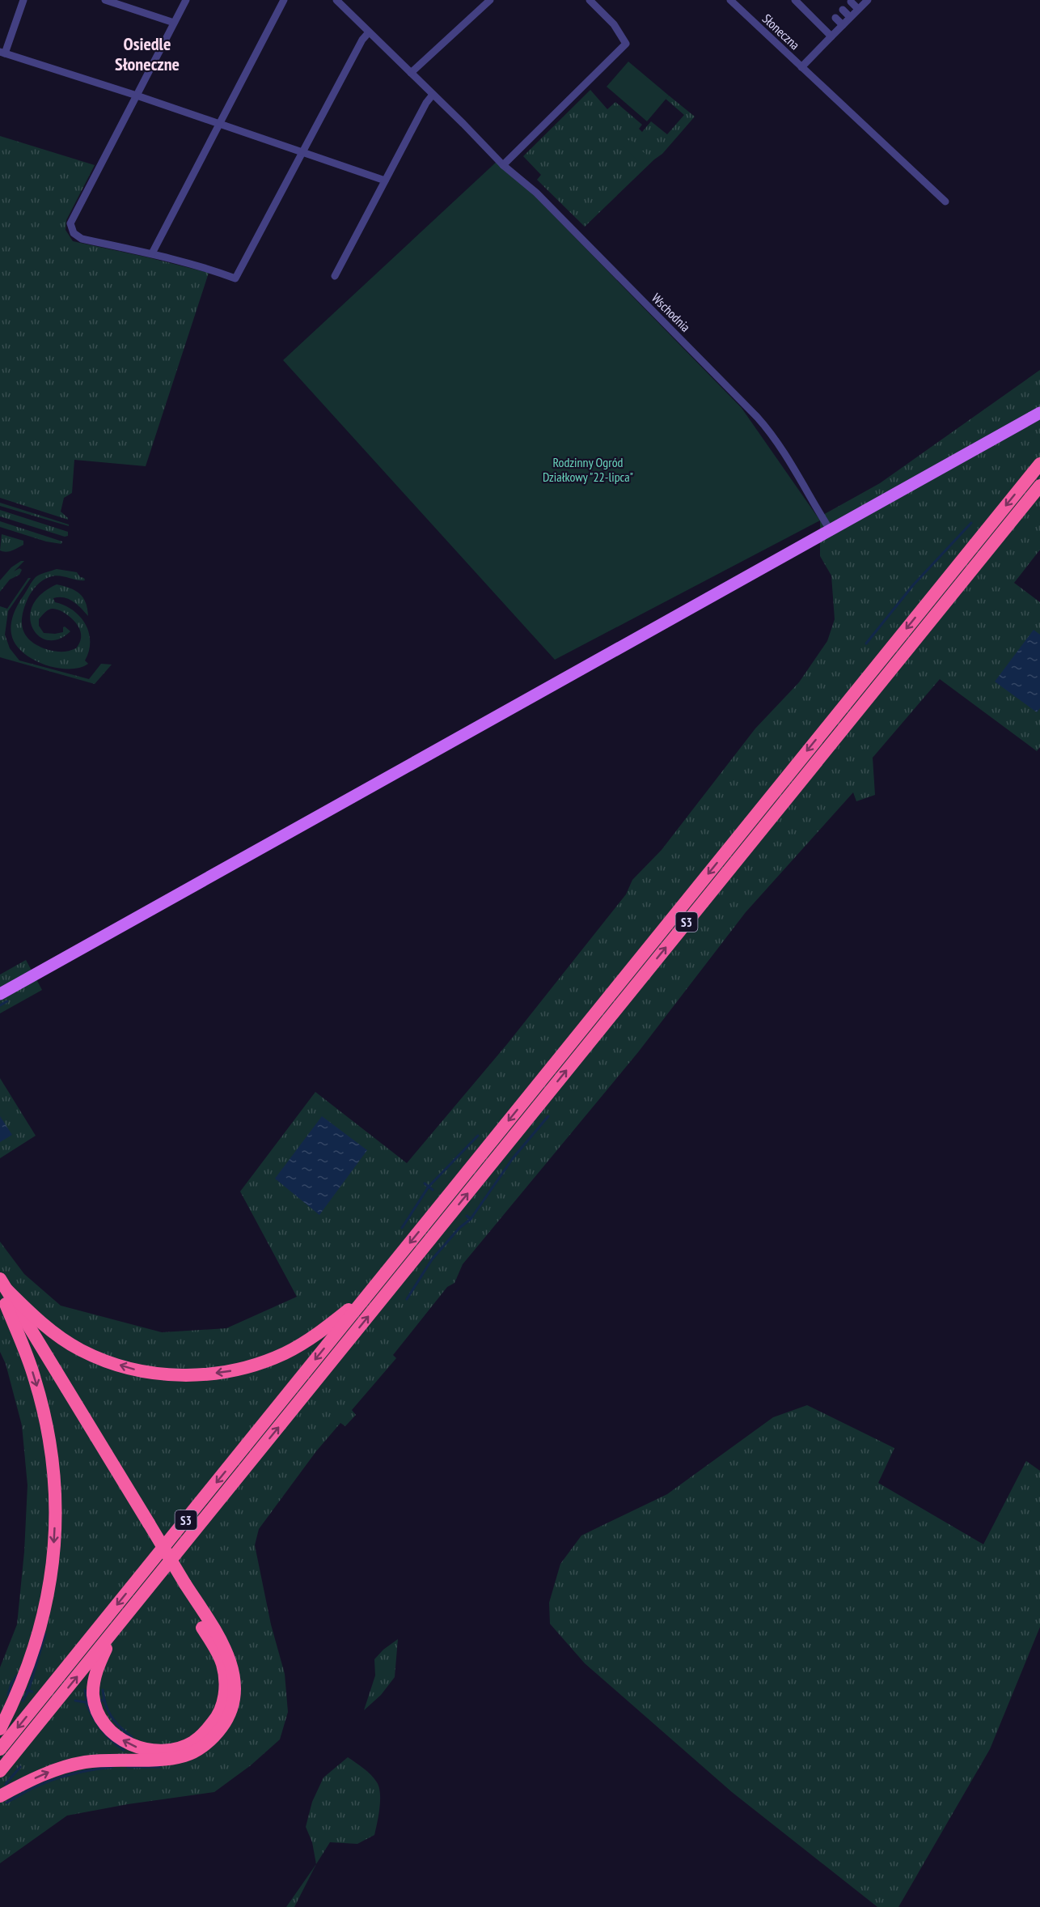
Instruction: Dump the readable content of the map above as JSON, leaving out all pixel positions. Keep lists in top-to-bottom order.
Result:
{
  "streets": {
    "highway": ["S3"],
    "street": ["Słoneczna", "Wschodnia"]
  },
  "districts": ["Osiedle Słoneczne"],
  "parks": ["Rodzinny Ogród Działkowy \"22-lipca\""]
}
